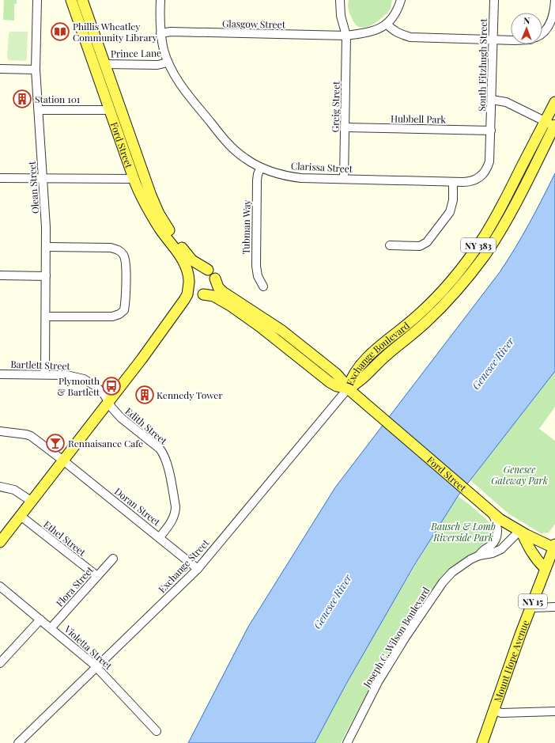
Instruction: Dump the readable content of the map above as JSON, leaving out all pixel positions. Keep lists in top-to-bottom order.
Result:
{
  "streets": {
    "main road": [
      "Ford Street",
      "NY 383",
      "Exchange Boulevard",
      "NY 15",
      "Mount Hope Avenue"
    ],
    "street": [
      "Glasgow Street",
      "Prince Lane",
      "South Fitzhugh Street",
      "Greig Street",
      "Hubbell Park",
      "Clarissa Street",
      "Olean Street",
      "Tubman Way",
      "Bartlett Street",
      "Edith Street",
      "Doran Street",
      "Ethel Street",
      "Exchange Street",
      "Flora Street",
      "Joseph C. Wilson Boulevard",
      "Violetta Street"
    ]
  },
  "crossings": [
    ["Glasgow Street", "Greig Street"],
    ["Glasgow Street", "Clarissa Street"],
    ["Prince Lane", "Ford Street"],
    ["Prince Lane", "Clarissa Street"],
    ["South Fitzhugh Street", "Hubbell Park"],
    ["South Fitzhugh Street", "Clarissa Street"],
    ["Greig Street", "Hubbell Park"],
    ["Greig Street", "Clarissa Street"],
    ["Hubbell Park", "Clarissa Street"],
    ["Ford Street", "Exchange Boulevard"],
    ["Ford Street", "Exchange Street"],
    ["Ford Street", "Joseph C. Wilson Boulevard"],
    ["Ford Street", "Mount Hope Avenue"],
    ["Clarissa Street", "Tubman Way"],
    ["Olean Street", "Bartlett Street"],
    ["Exchange Boulevard", "Exchange Street"],
    ["Bartlett Street", "Edith Street"],
    ["Edith Street", "Doran Street"],
    ["Doran Street", "Exchange Street"],
    ["Ethel Street", "Flora Street"],
    ["Exchange Street", "Violetta Street"],
    ["Flora Street", "Violetta Street"]
  ],
  "water": ["Genesee River"],
  "parks": ["Genesee Gateway Park", "Bausch & Lomb Riverside Park"],
  "places": {
    "library": ["Phillis Wheatley Community Library"],
    "building": ["Station 101", "Kennedy Tower"],
    "bus stop": ["Plymouth & Bartlett"],
    "bar": ["Rennaisance Cafe"]
  },
  "north": "top"
}
